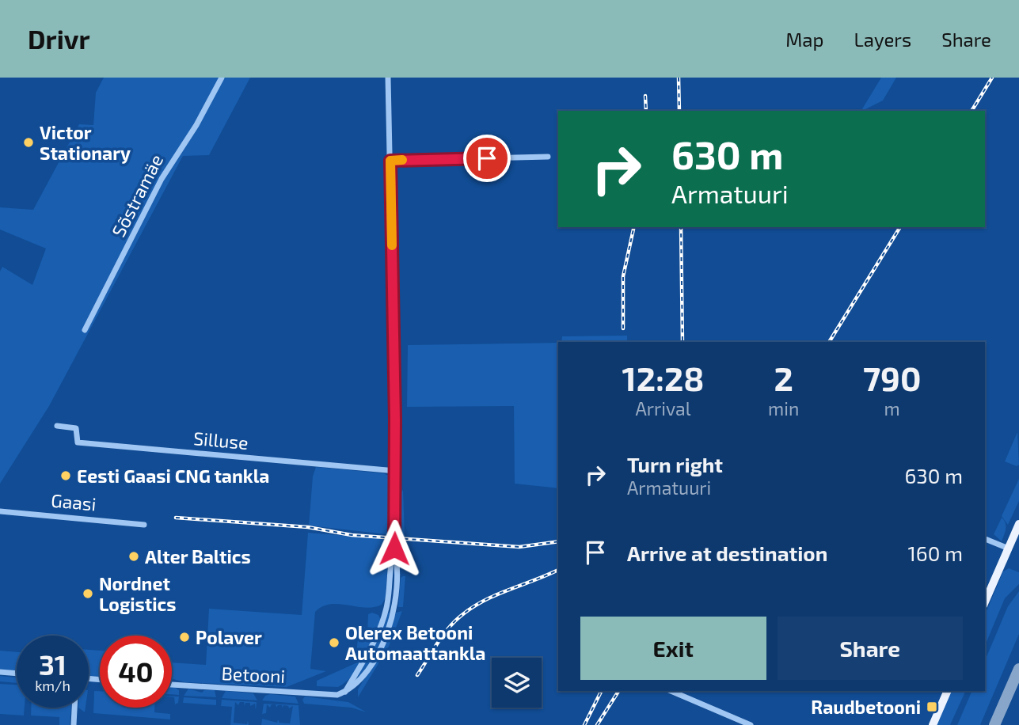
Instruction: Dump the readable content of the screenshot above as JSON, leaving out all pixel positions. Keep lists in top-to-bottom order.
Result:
{
  "streets": {
    "street": [
      "Sõstramäe",
      "Silluse",
      "Gaasi",
      "Betooni"
    ]
  },
  "crossings": [
    ["Silluse", "Betooni"]
  ],
  "places": {
    "other": [
      "Victor Stationary",
      "Eesti Gaasi CNG tankla",
      "Alter Baltics",
      "Nordnet Logistics",
      "Polaver",
      "Olerex Betooni Automaattankla"
    ],
    "transit": ["Raudbetooni"]
  },
  "page": {
    "header": "Drivr",
    "nav": ["Map", "Layers", "Share"],
    "turn": ["630 m", "Armatuuri"],
    "eta": [
      "12:28",
      "Arrival",
      "2",
      "min",
      "790",
      "m"
    ],
    "list": [
      {
        "name": "Turn right",
        "note": "Armatuuri",
        "value": "630 m"
      },
      {
        "name": "Arrive at destination",
        "value": "160 m"
      }
    ],
    "buttons": ["Exit", "Share"],
    "speed": "31 km/h",
    "limit": "40"
  }
}
